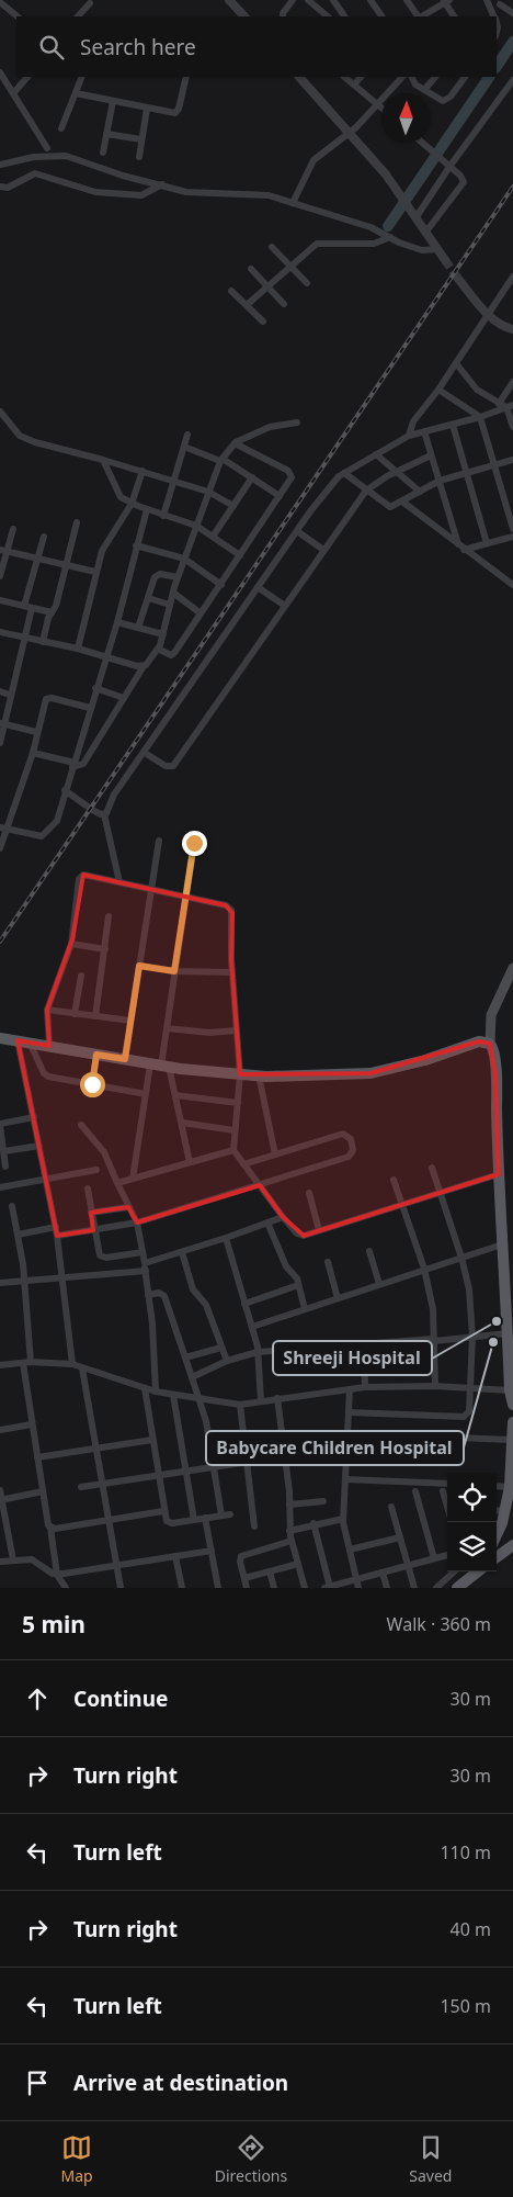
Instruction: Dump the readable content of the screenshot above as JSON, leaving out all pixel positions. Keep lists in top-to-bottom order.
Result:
{
  "places": ["Shreeji Hospital", "Babycare Children Hospital"],
  "north": "top",
  "page": {
    "search": "Search here",
    "heading": ["5 min", "Walk · 360 m"],
    "list": [
      ["Continue", "30 m"],
      ["Turn right", "30 m"],
      ["Turn left", "110 m"],
      ["Turn right", "40 m"],
      ["Turn left", "150 m"],
      "Arrive at destination"
    ],
    "nav": ["Map", "Directions", "Saved"]
  }
}
